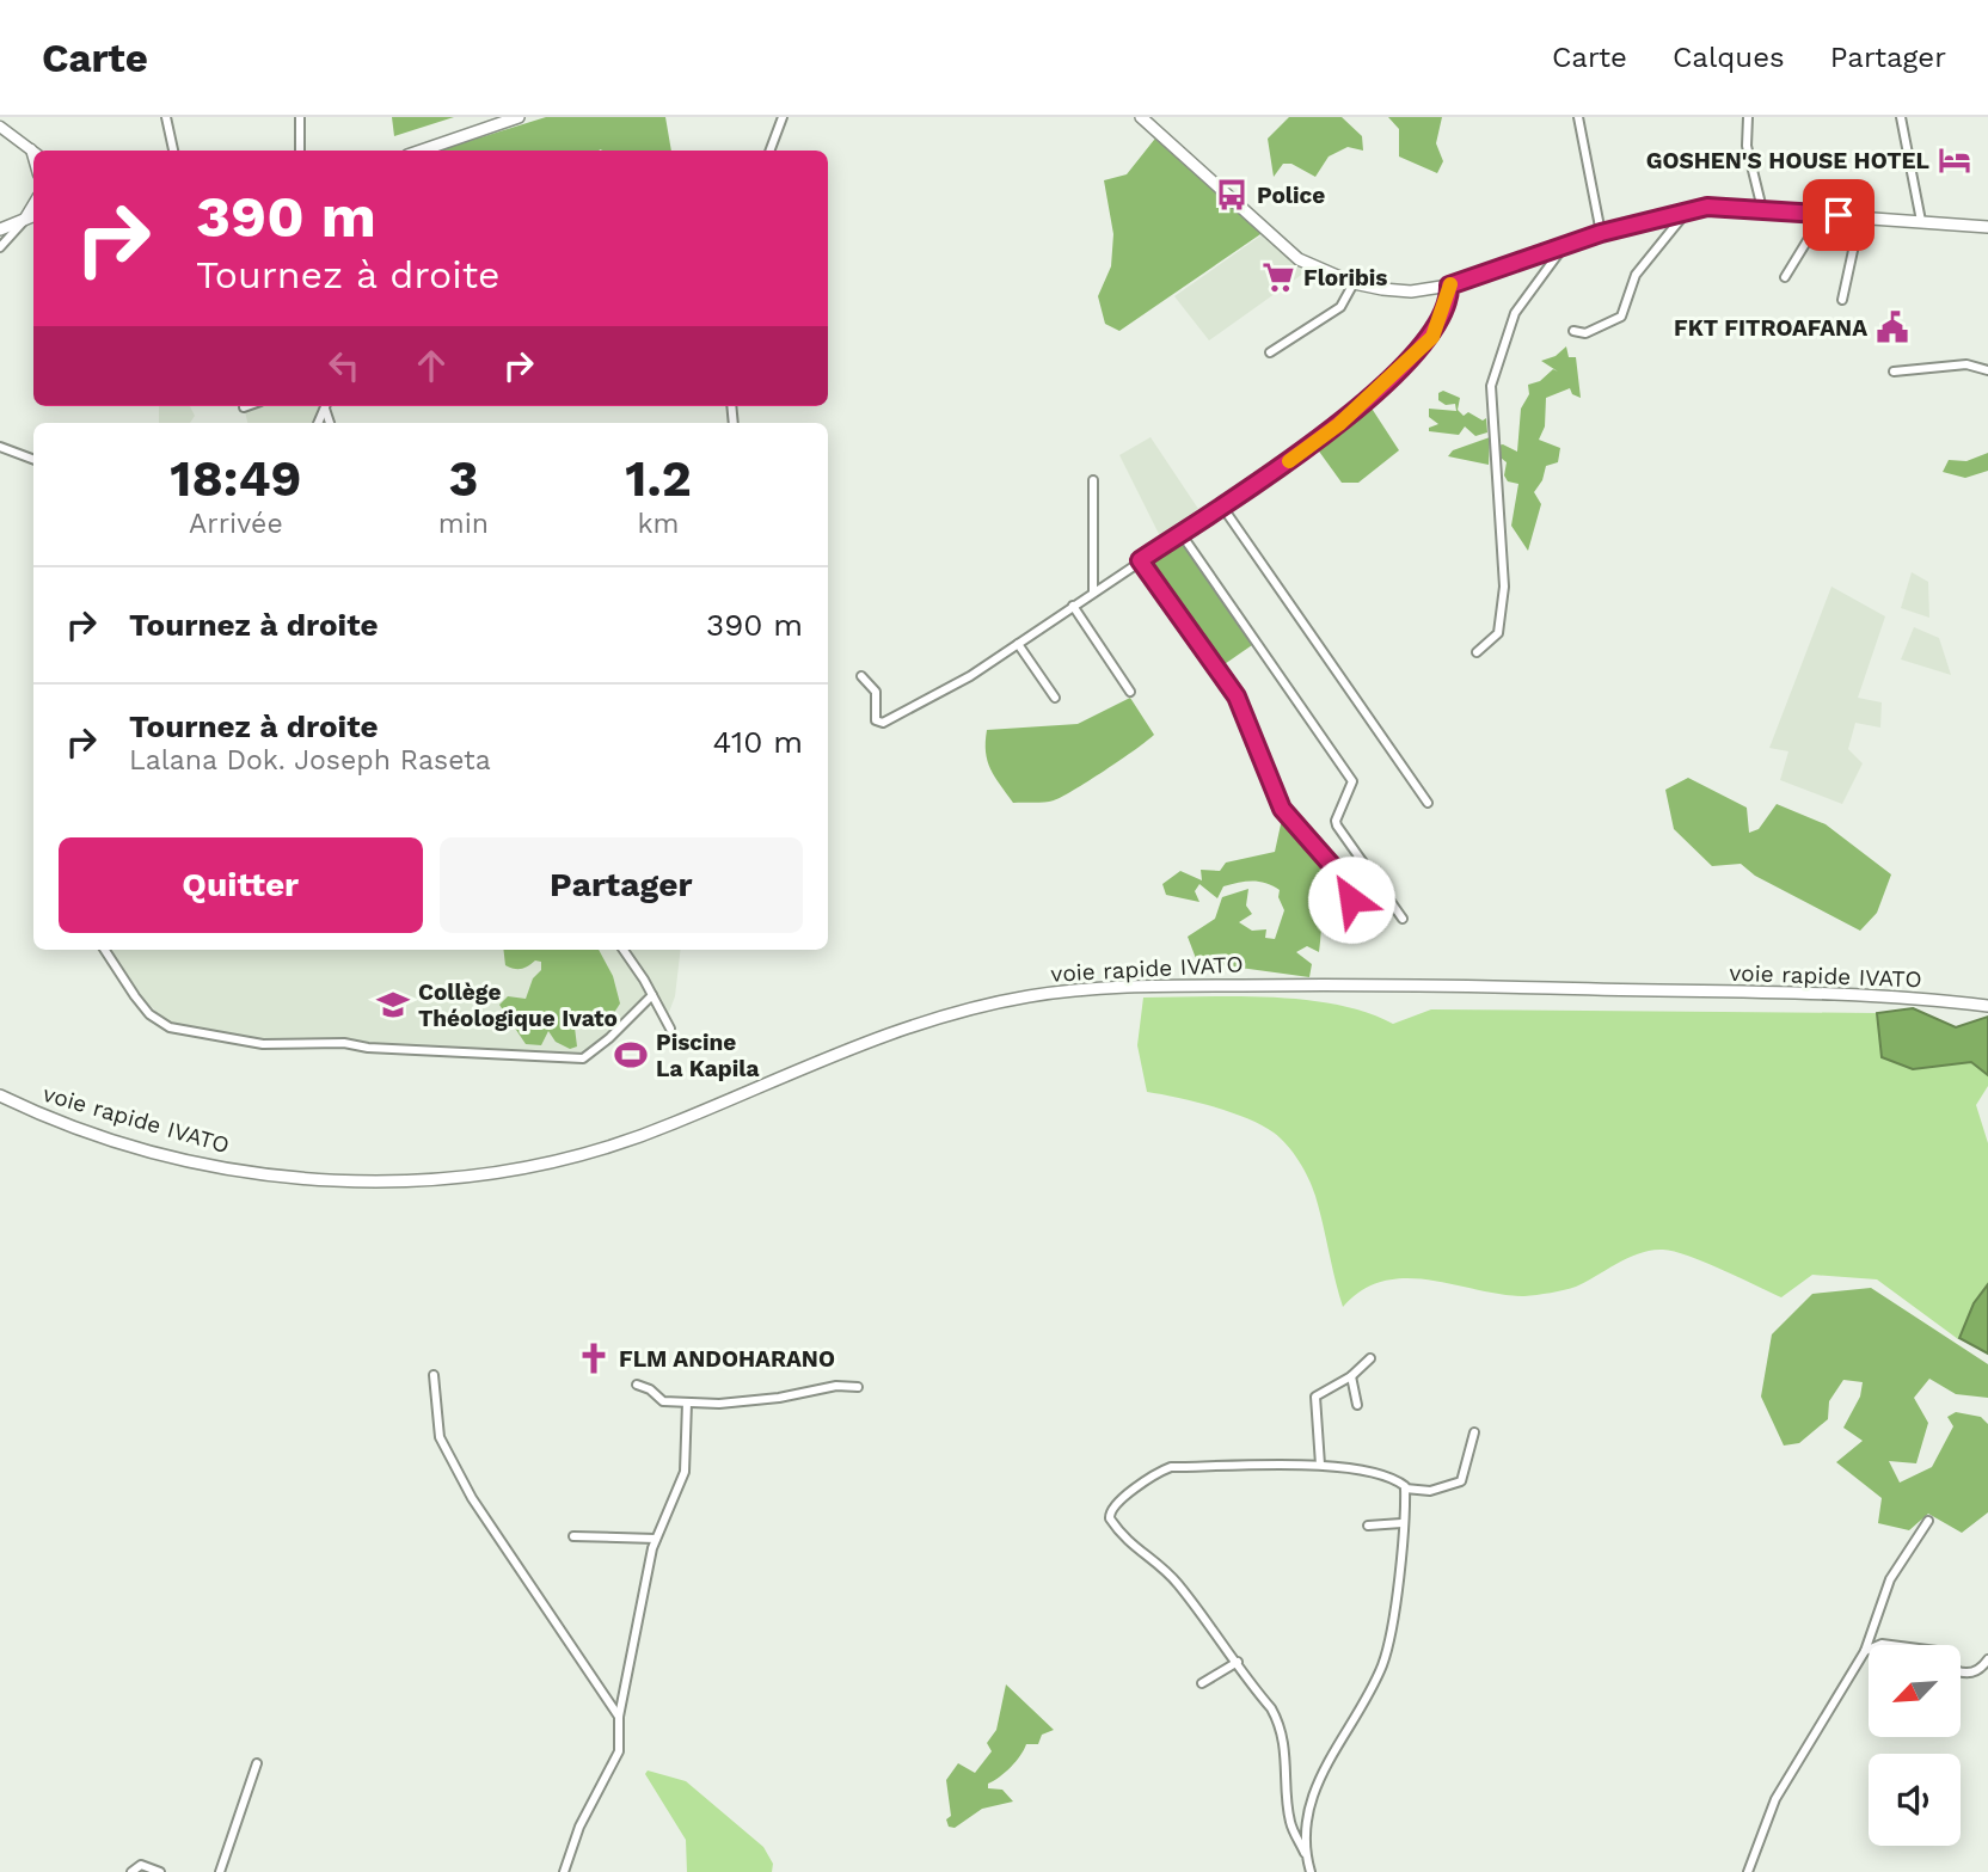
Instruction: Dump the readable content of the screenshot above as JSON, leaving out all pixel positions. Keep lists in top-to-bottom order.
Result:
{
  "streets": {
    "main road": ["voie rapide IVATO"]
  },
  "places": {
    "hotel": ["GOSHEN'S HOUSE HOTEL"],
    "bus stop": ["Police"],
    "supermarket": ["Floribis"],
    "public building": ["FKT FITROAFANA"],
    "school or university": ["Collège Théologique Ivato"],
    "sports": ["Piscine La Kapila"],
    "church": ["FLM ANDOHARANO"]
  },
  "north": "bottom left",
  "page": {
    "header": "Carte",
    "nav": ["Carte", "Calques", "Partager"],
    "turn": ["390 m", "Tournez à droite"],
    "eta": [
      "18:49",
      "Arrivée",
      "3",
      "min",
      "1.2",
      "km"
    ],
    "list": [
      {
        "name": "Tournez à droite",
        "value": "390 m"
      },
      {
        "name": "Tournez à droite",
        "note": "Lalana Dok. Joseph Raseta",
        "value": "410 m"
      }
    ],
    "buttons": ["Quitter", "Partager"]
  }
}
